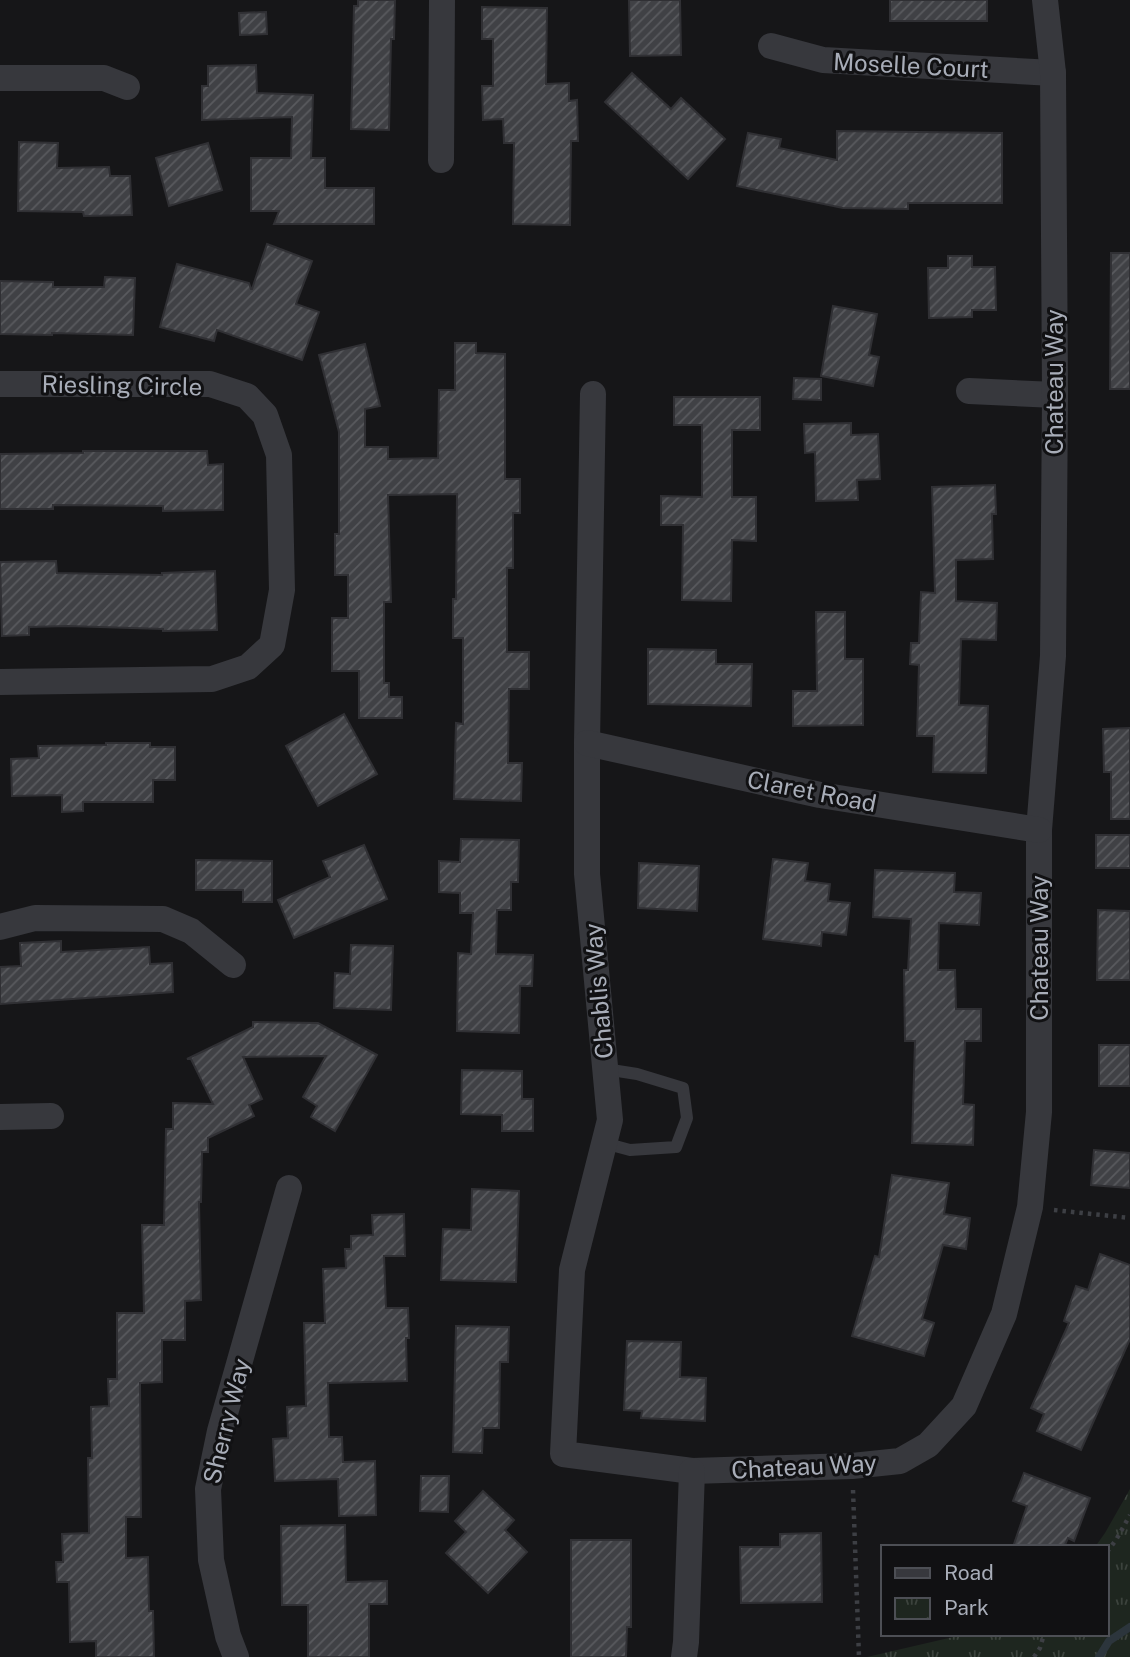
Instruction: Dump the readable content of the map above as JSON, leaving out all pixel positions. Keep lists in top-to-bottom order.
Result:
{
  "streets": {
    "street": [
      "Moselle Court",
      "Chateau Way",
      "Riesling Circle",
      "Claret Road",
      "Chablis Way",
      "Sherry Way"
    ]
  },
  "crossings": [
    ["Moselle Court", "Chateau Way"],
    ["Chateau Way", "Claret Road"],
    ["Chateau Way", "Chablis Way"],
    ["Claret Road", "Chablis Way"]
  ],
  "legend": ["Road", "Park"]
}
